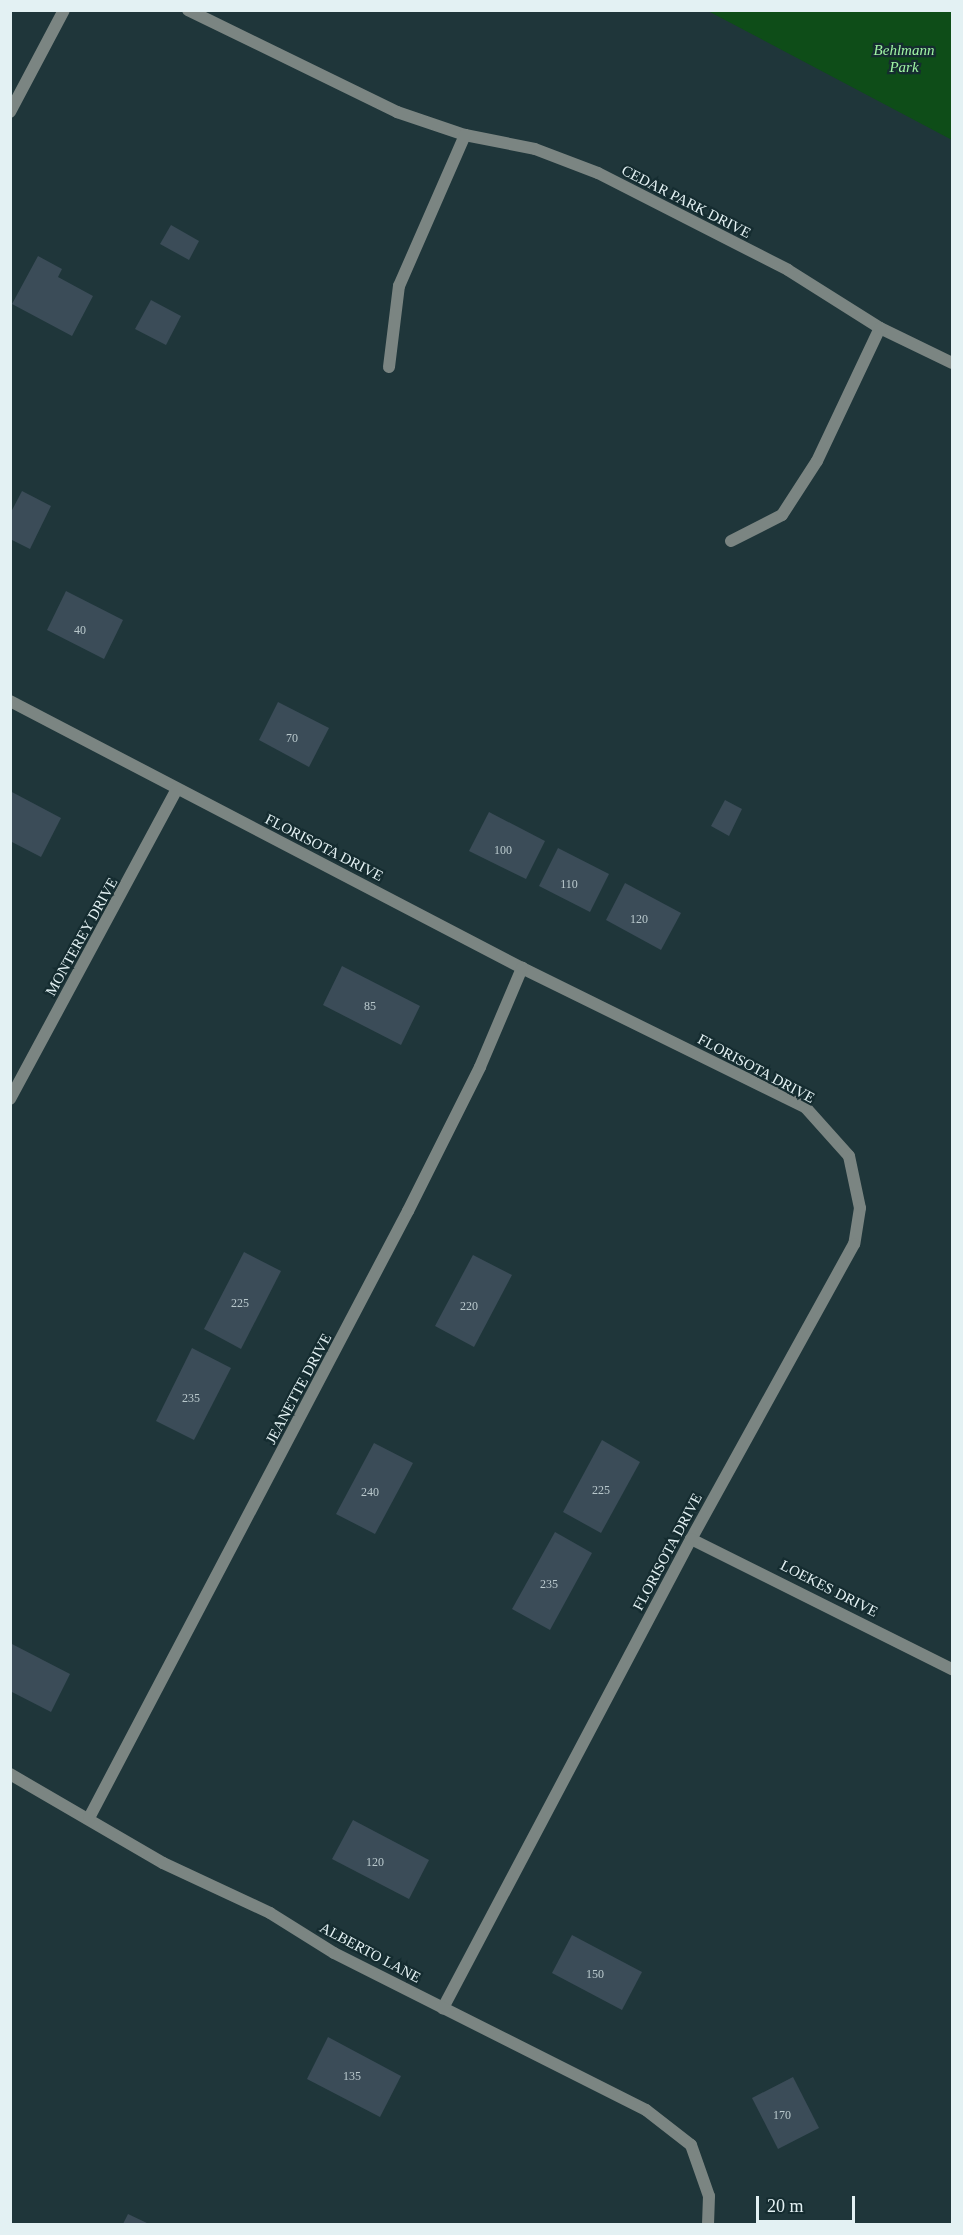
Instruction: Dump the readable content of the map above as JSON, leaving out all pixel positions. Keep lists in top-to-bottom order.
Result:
{
  "streets": {
    "street": [
      "CEDAR PARK DRIVE",
      "FLORISOTA DRIVE",
      "MONTEREY DRIVE",
      "JEANETTE DRIVE",
      "LOEKES DRIVE",
      "ALBERTO LANE"
    ]
  },
  "crossings": [
    ["FLORISOTA DRIVE", "MONTEREY DRIVE"],
    ["FLORISOTA DRIVE", "JEANETTE DRIVE"],
    ["FLORISOTA DRIVE", "LOEKES DRIVE"],
    ["FLORISOTA DRIVE", "ALBERTO LANE"],
    ["JEANETTE DRIVE", "ALBERTO LANE"]
  ],
  "parks": ["Behlmann Park"],
  "house_numbers": [
    "40",
    "70",
    "100",
    "110",
    "120",
    "85",
    "225",
    "220",
    "235",
    "225",
    "240",
    "235",
    "120",
    "150",
    "135",
    "170"
  ],
  "scale_bar": "20 m"
}
